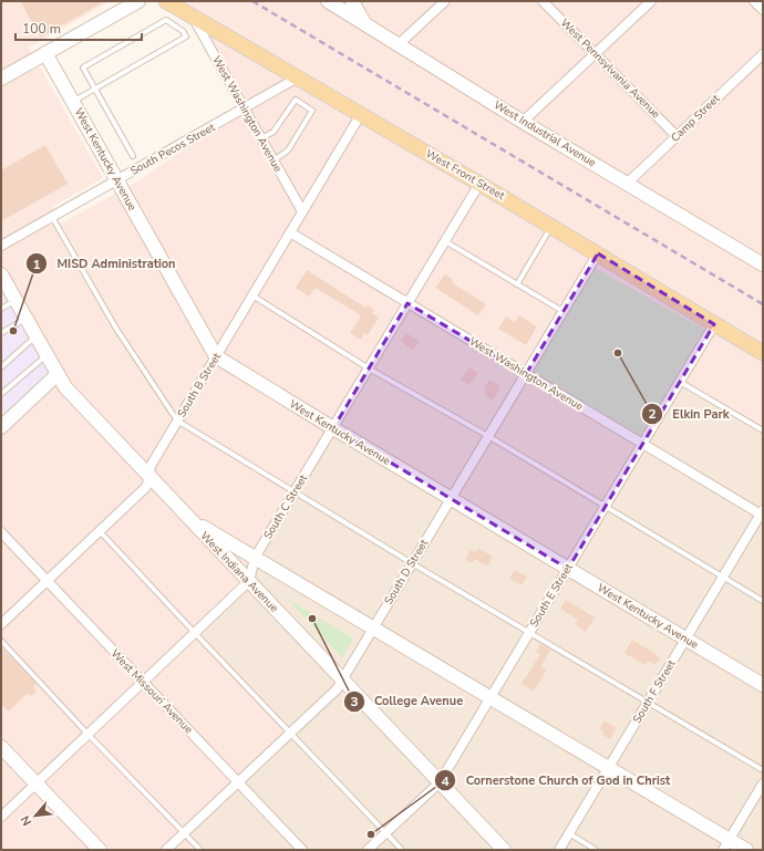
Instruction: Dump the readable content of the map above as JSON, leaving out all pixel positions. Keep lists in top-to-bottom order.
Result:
{
  "streets": {
    "main road": ["West Front Street"],
    "street": [
      "West Pennsylvania Avenue",
      "West Washington Avenue",
      "Camp Street",
      "West Industrial Avenue",
      "South Pecos Street",
      "West Kentucky Avenue",
      "South B Street",
      "South C Street",
      "West Indiana Avenue",
      "South D Street",
      "South E Street",
      "West Missouri Avenue",
      "South F Street"
    ]
  },
  "crossings": [
    ["West Pennsylvania Avenue", "Camp Street"],
    ["West Washington Avenue", "South Pecos Street"],
    ["West Washington Avenue", "West Front Street"],
    ["West Washington Avenue", "South B Street"],
    ["West Washington Avenue", "South C Street"],
    ["West Washington Avenue", "South D Street"],
    ["West Washington Avenue", "South E Street"],
    ["West Washington Avenue", "South F Street"],
    ["Camp Street", "West Industrial Avenue"],
    ["South Pecos Street", "West Kentucky Avenue"],
    ["South Pecos Street", "West Front Street"],
    ["West Kentucky Avenue", "South B Street"],
    ["West Kentucky Avenue", "South C Street"],
    ["West Kentucky Avenue", "South D Street"],
    ["West Kentucky Avenue", "South E Street"],
    ["West Kentucky Avenue", "South F Street"],
    ["West Front Street", "South B Street"],
    ["West Front Street", "South C Street"],
    ["West Front Street", "South D Street"],
    ["West Front Street", "South E Street"],
    ["South B Street", "West Indiana Avenue"],
    ["South B Street", "West Missouri Avenue"],
    ["South C Street", "West Indiana Avenue"],
    ["West Indiana Avenue", "South D Street"],
    ["West Indiana Avenue", "South E Street"],
    ["South D Street", "West Missouri Avenue"]
  ],
  "places": [
    "MISD Administration",
    "Elkin Park",
    "College Avenue",
    "Cornerstone Church of God in Christ"
  ],
  "scale_bar": "100 m",
  "north": "bottom left"
}
